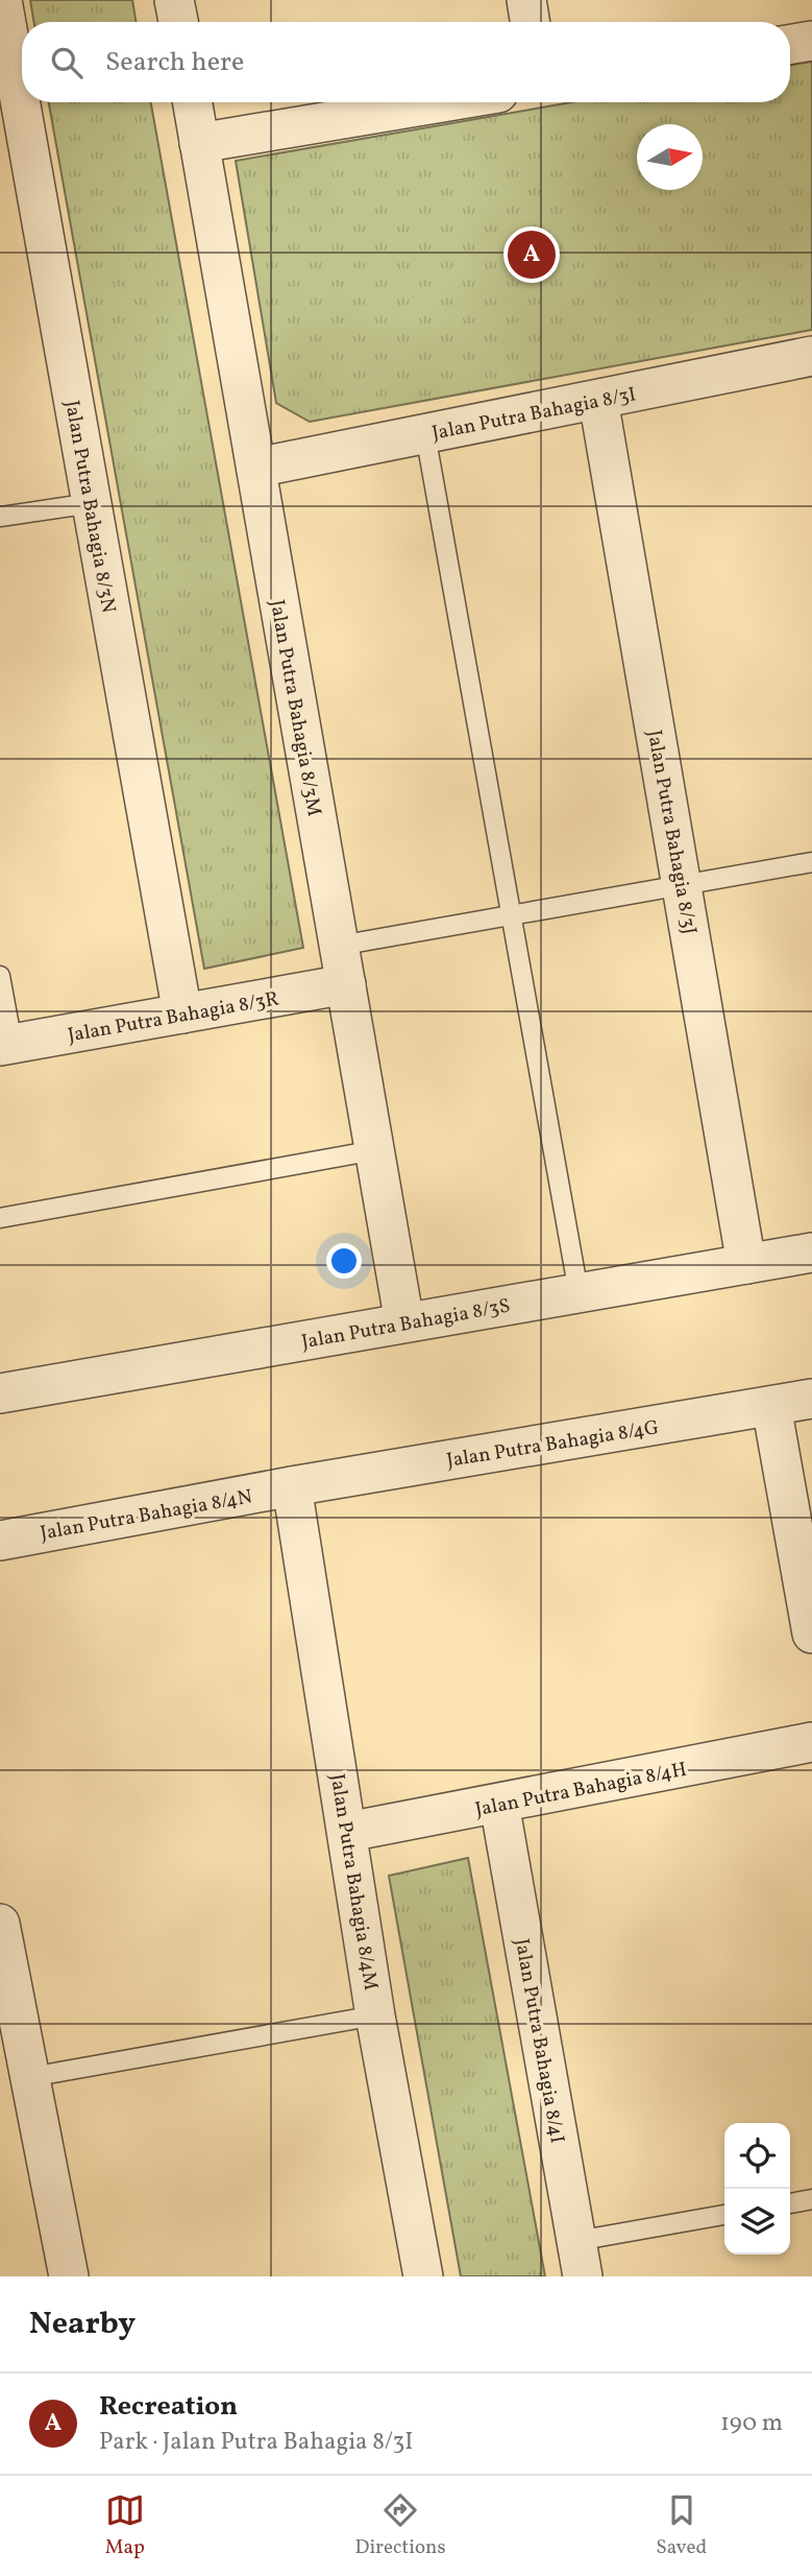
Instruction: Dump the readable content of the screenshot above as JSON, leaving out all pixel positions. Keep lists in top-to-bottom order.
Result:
{
  "streets": {
    "street": [
      "Jalan Putra Bahagia 8/3I",
      "Jalan Putra Bahagia 8/3N",
      "Jalan Putra Bahagia 8/3M",
      "Jalan Putra Bahagia 8/3J",
      "Jalan Putra Bahagia 8/3R",
      "Jalan Putra Bahagia 8/3S",
      "Jalan Putra Bahagia 8/4G",
      "Jalan Putra Bahagia 8/4N",
      "Jalan Putra Bahagia 8/4H",
      "Jalan Putra Bahagia 8/4M",
      "Jalan Putra Bahagia 8/4I"
    ]
  },
  "crossings": [
    ["Jalan Putra Bahagia 8/3I", "Jalan Putra Bahagia 8/3M"],
    ["Jalan Putra Bahagia 8/3I", "Jalan Putra Bahagia 8/3J"],
    ["Jalan Putra Bahagia 8/3N", "Jalan Putra Bahagia 8/3R"],
    ["Jalan Putra Bahagia 8/3M", "Jalan Putra Bahagia 8/3R"],
    ["Jalan Putra Bahagia 8/3M", "Jalan Putra Bahagia 8/3S"],
    ["Jalan Putra Bahagia 8/3J", "Jalan Putra Bahagia 8/3S"],
    ["Jalan Putra Bahagia 8/4G", "Jalan Putra Bahagia 8/4N"],
    ["Jalan Putra Bahagia 8/4G", "Jalan Putra Bahagia 8/4M"],
    ["Jalan Putra Bahagia 8/4N", "Jalan Putra Bahagia 8/4M"],
    ["Jalan Putra Bahagia 8/4H", "Jalan Putra Bahagia 8/4M"],
    ["Jalan Putra Bahagia 8/4H", "Jalan Putra Bahagia 8/4I"]
  ],
  "north": "right",
  "page": {
    "search": "Search here",
    "pins": "A",
    "heading": "Nearby",
    "list": [
      {
        "mark": "A",
        "name": "Recreation",
        "note": "Park · Jalan Putra Bahagia 8/3I",
        "value": "190 m"
      }
    ],
    "nav": ["Map", "Directions", "Saved"]
  }
}
